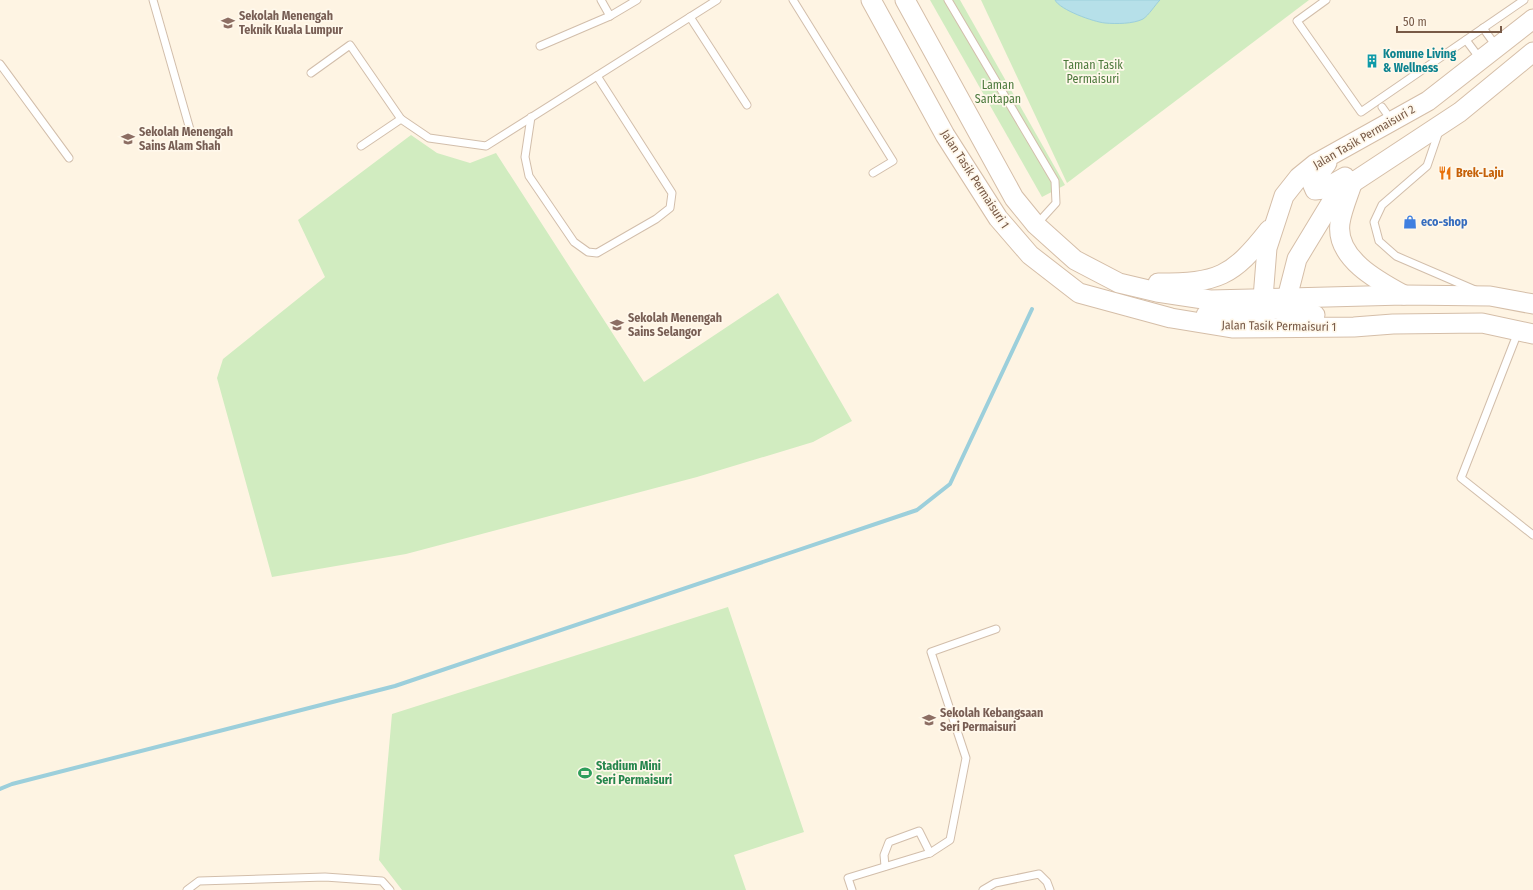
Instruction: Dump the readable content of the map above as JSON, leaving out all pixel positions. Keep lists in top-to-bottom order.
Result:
{
  "streets": {
    "main road": ["Jalan Tasik Permaisuri 2", "Jalan Tasik Permaisuri 1"]
  },
  "crossings": [
    ["Jalan Tasik Permaisuri 2", "Jalan Tasik Permaisuri 1"]
  ],
  "parks": ["Taman Tasik Permaisuri", "Laman Santapan"],
  "places": {
    "school or university": [
      "Sekolah Menengah Teknik Kuala Lumpur",
      "Sekolah Menengah Sains Alam Shah",
      "Sekolah Menengah Sains Selangor",
      "Sekolah Kebangsaan Seri Permaisuri"
    ],
    "building": ["Komune Living & Wellness"],
    "restaurant": ["Brek-Laju"],
    "shop": ["eco-shop"],
    "sports": ["Stadium Mini Seri Permaisuri"]
  },
  "scale_bar": "50 m"
}
